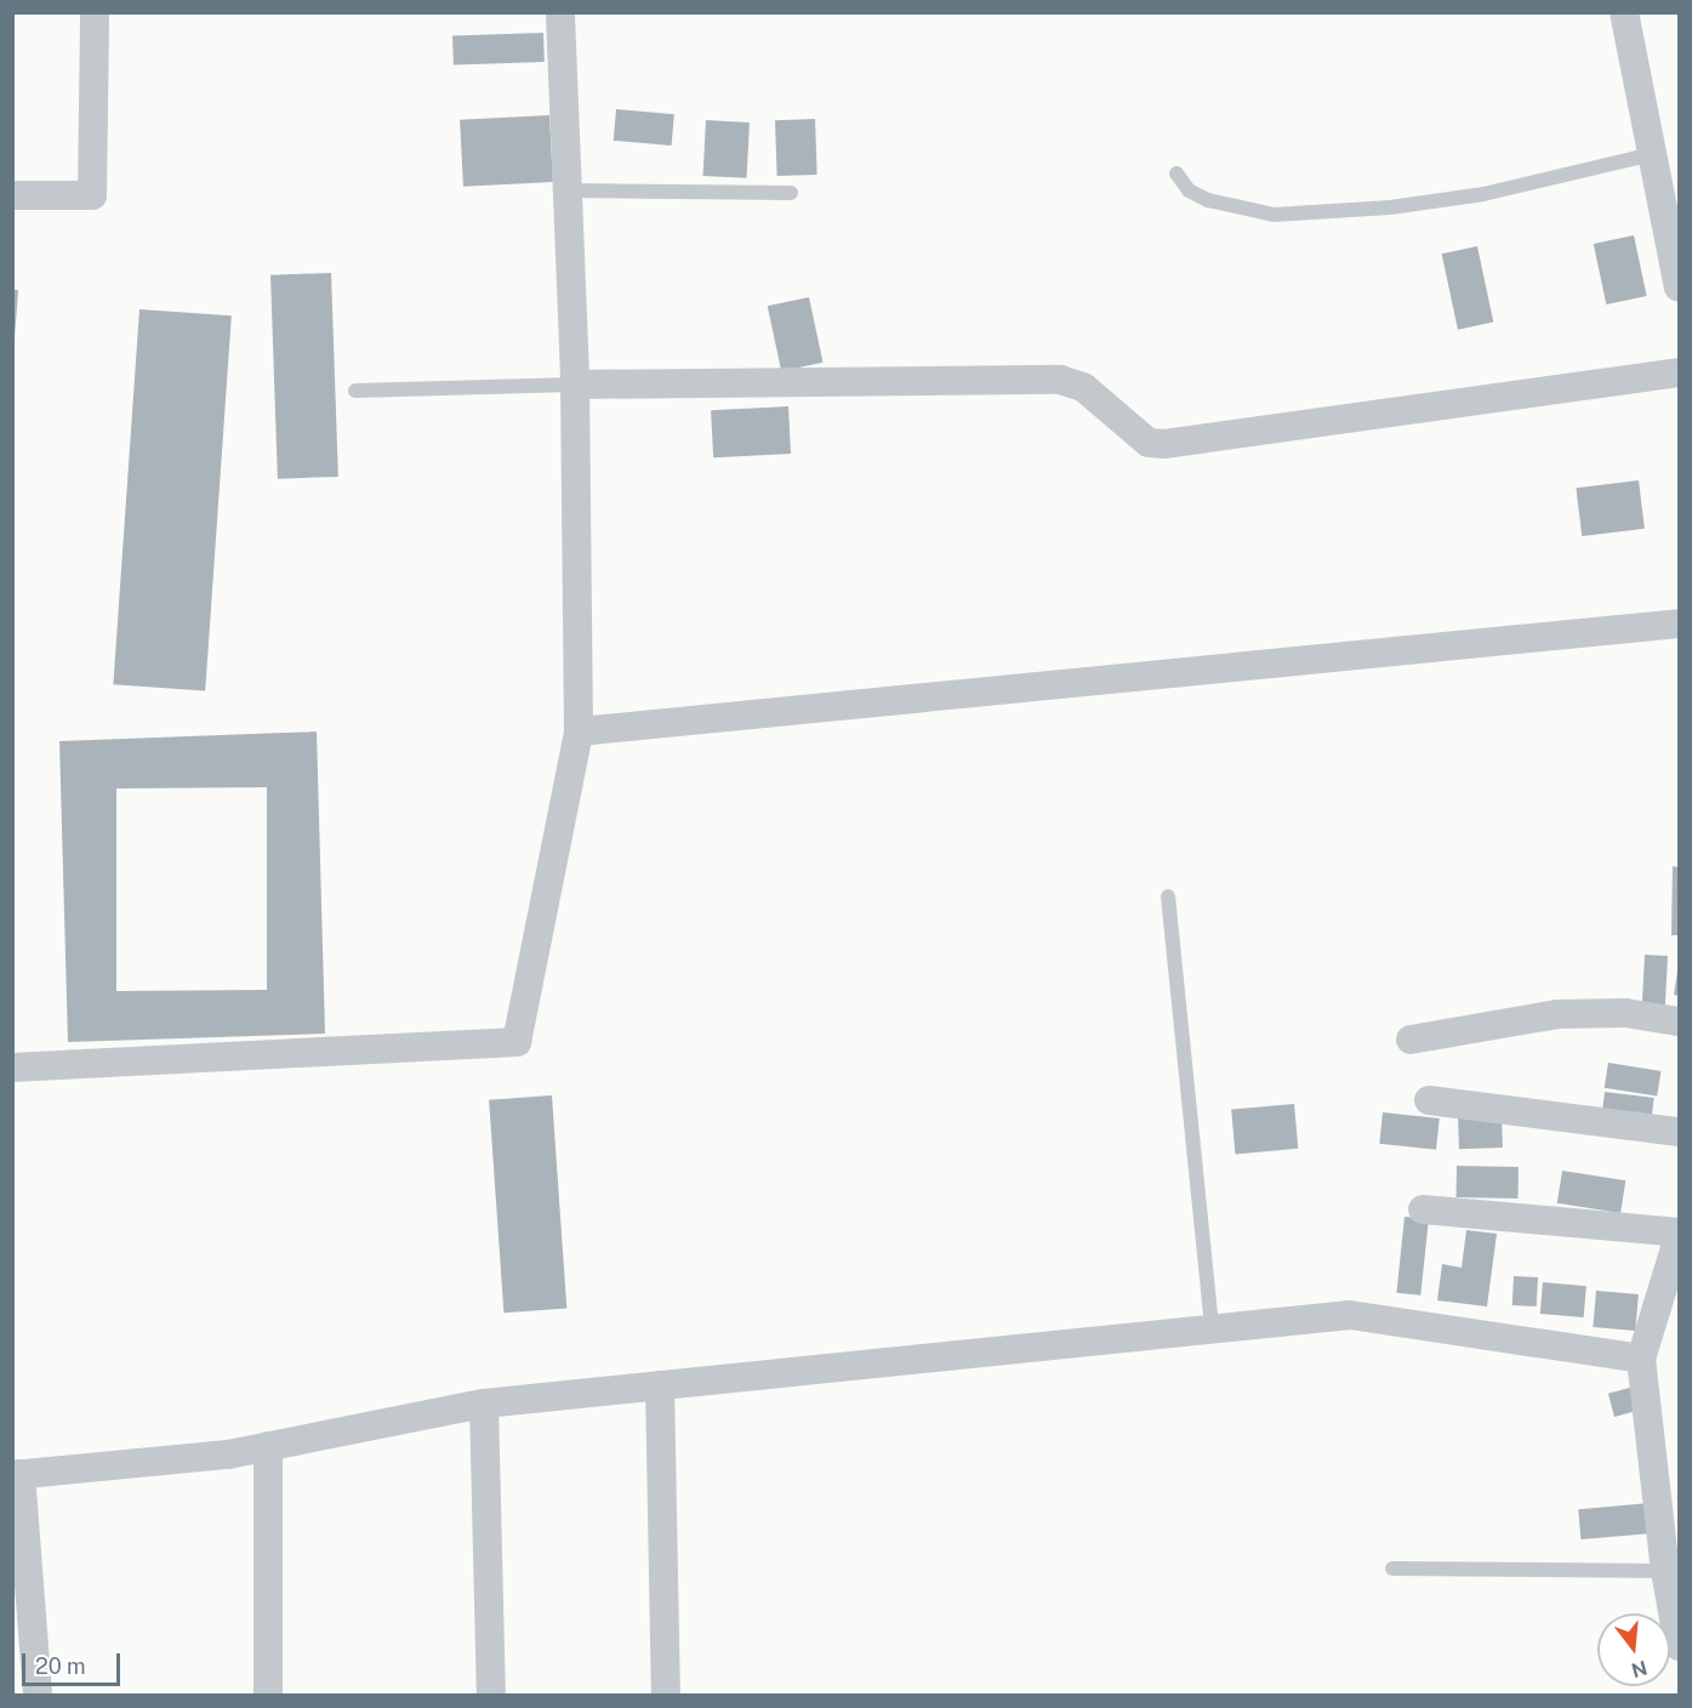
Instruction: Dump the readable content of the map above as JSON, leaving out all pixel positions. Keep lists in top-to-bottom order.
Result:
{
  "scale_bar": "20 m",
  "north": "bottom"
}
